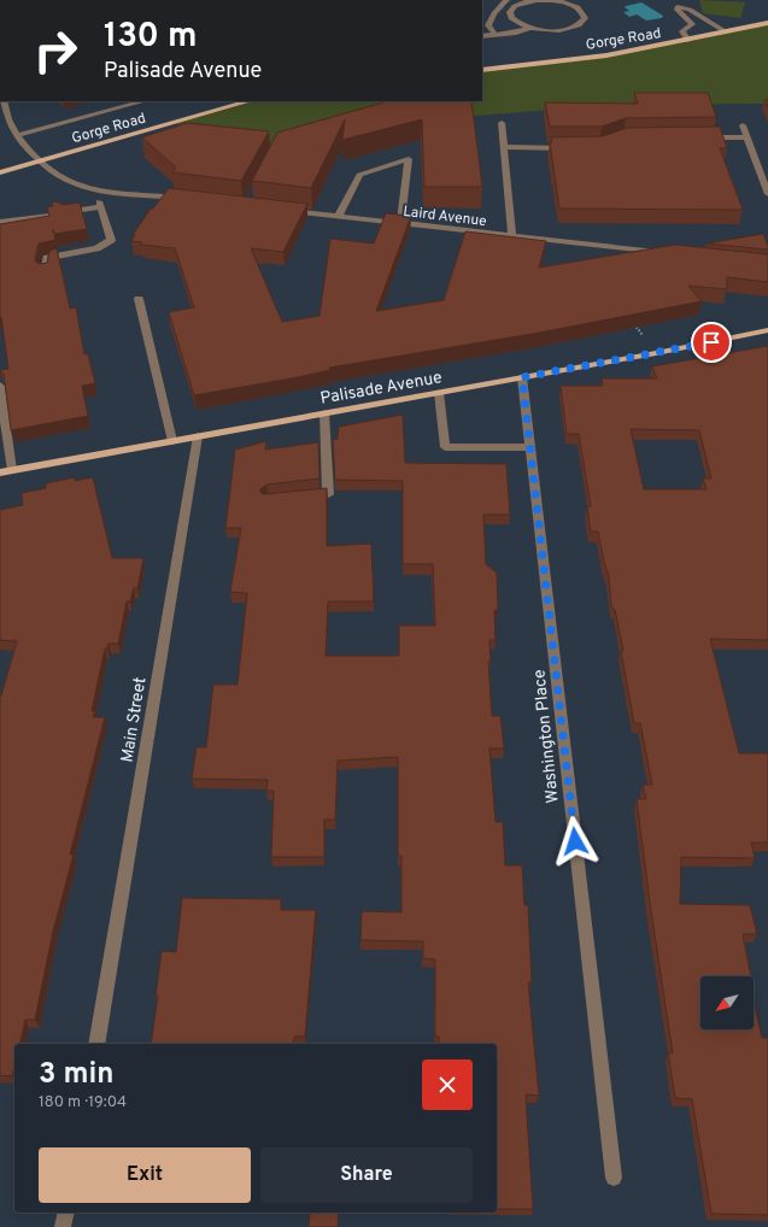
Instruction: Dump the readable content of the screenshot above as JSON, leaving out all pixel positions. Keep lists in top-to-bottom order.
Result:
{
  "streets": {
    "main road": ["Gorge Road", "Palisade Avenue"],
    "street": ["Laird Avenue", "Main Street", "Washington Place"]
  },
  "crossings": [
    ["Palisade Avenue", "Main Street"],
    ["Palisade Avenue", "Washington Place"]
  ],
  "north": "bottom left",
  "page": {
    "turn": ["130 m", "Palisade Avenue"],
    "heading": ["3 min", "180 m · 19:04"],
    "buttons": ["Exit", "Share"]
  }
}
